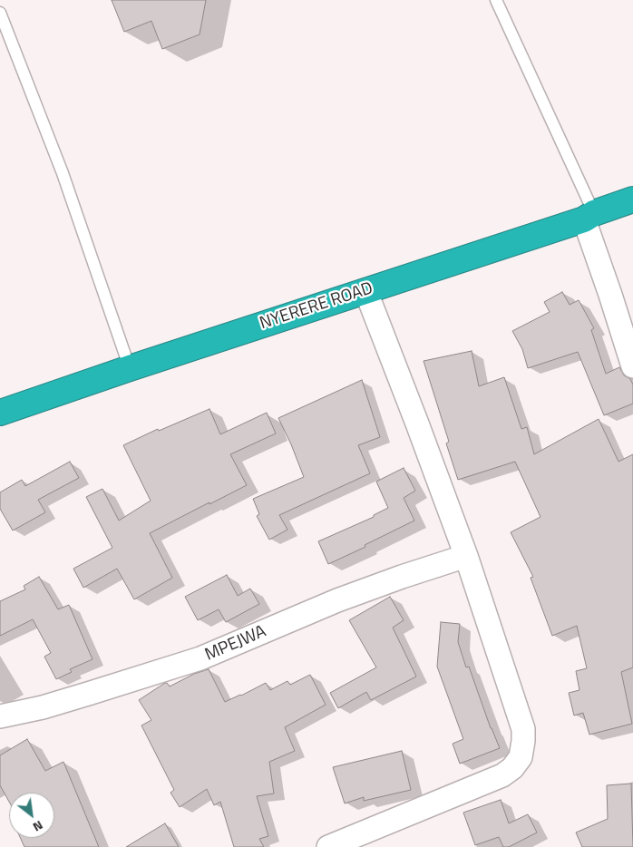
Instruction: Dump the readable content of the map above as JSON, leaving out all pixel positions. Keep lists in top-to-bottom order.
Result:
{
  "streets": {
    "highway": ["NYERERE ROAD"],
    "street": ["MPEJWA"]
  },
  "north": "bottom right"
}
